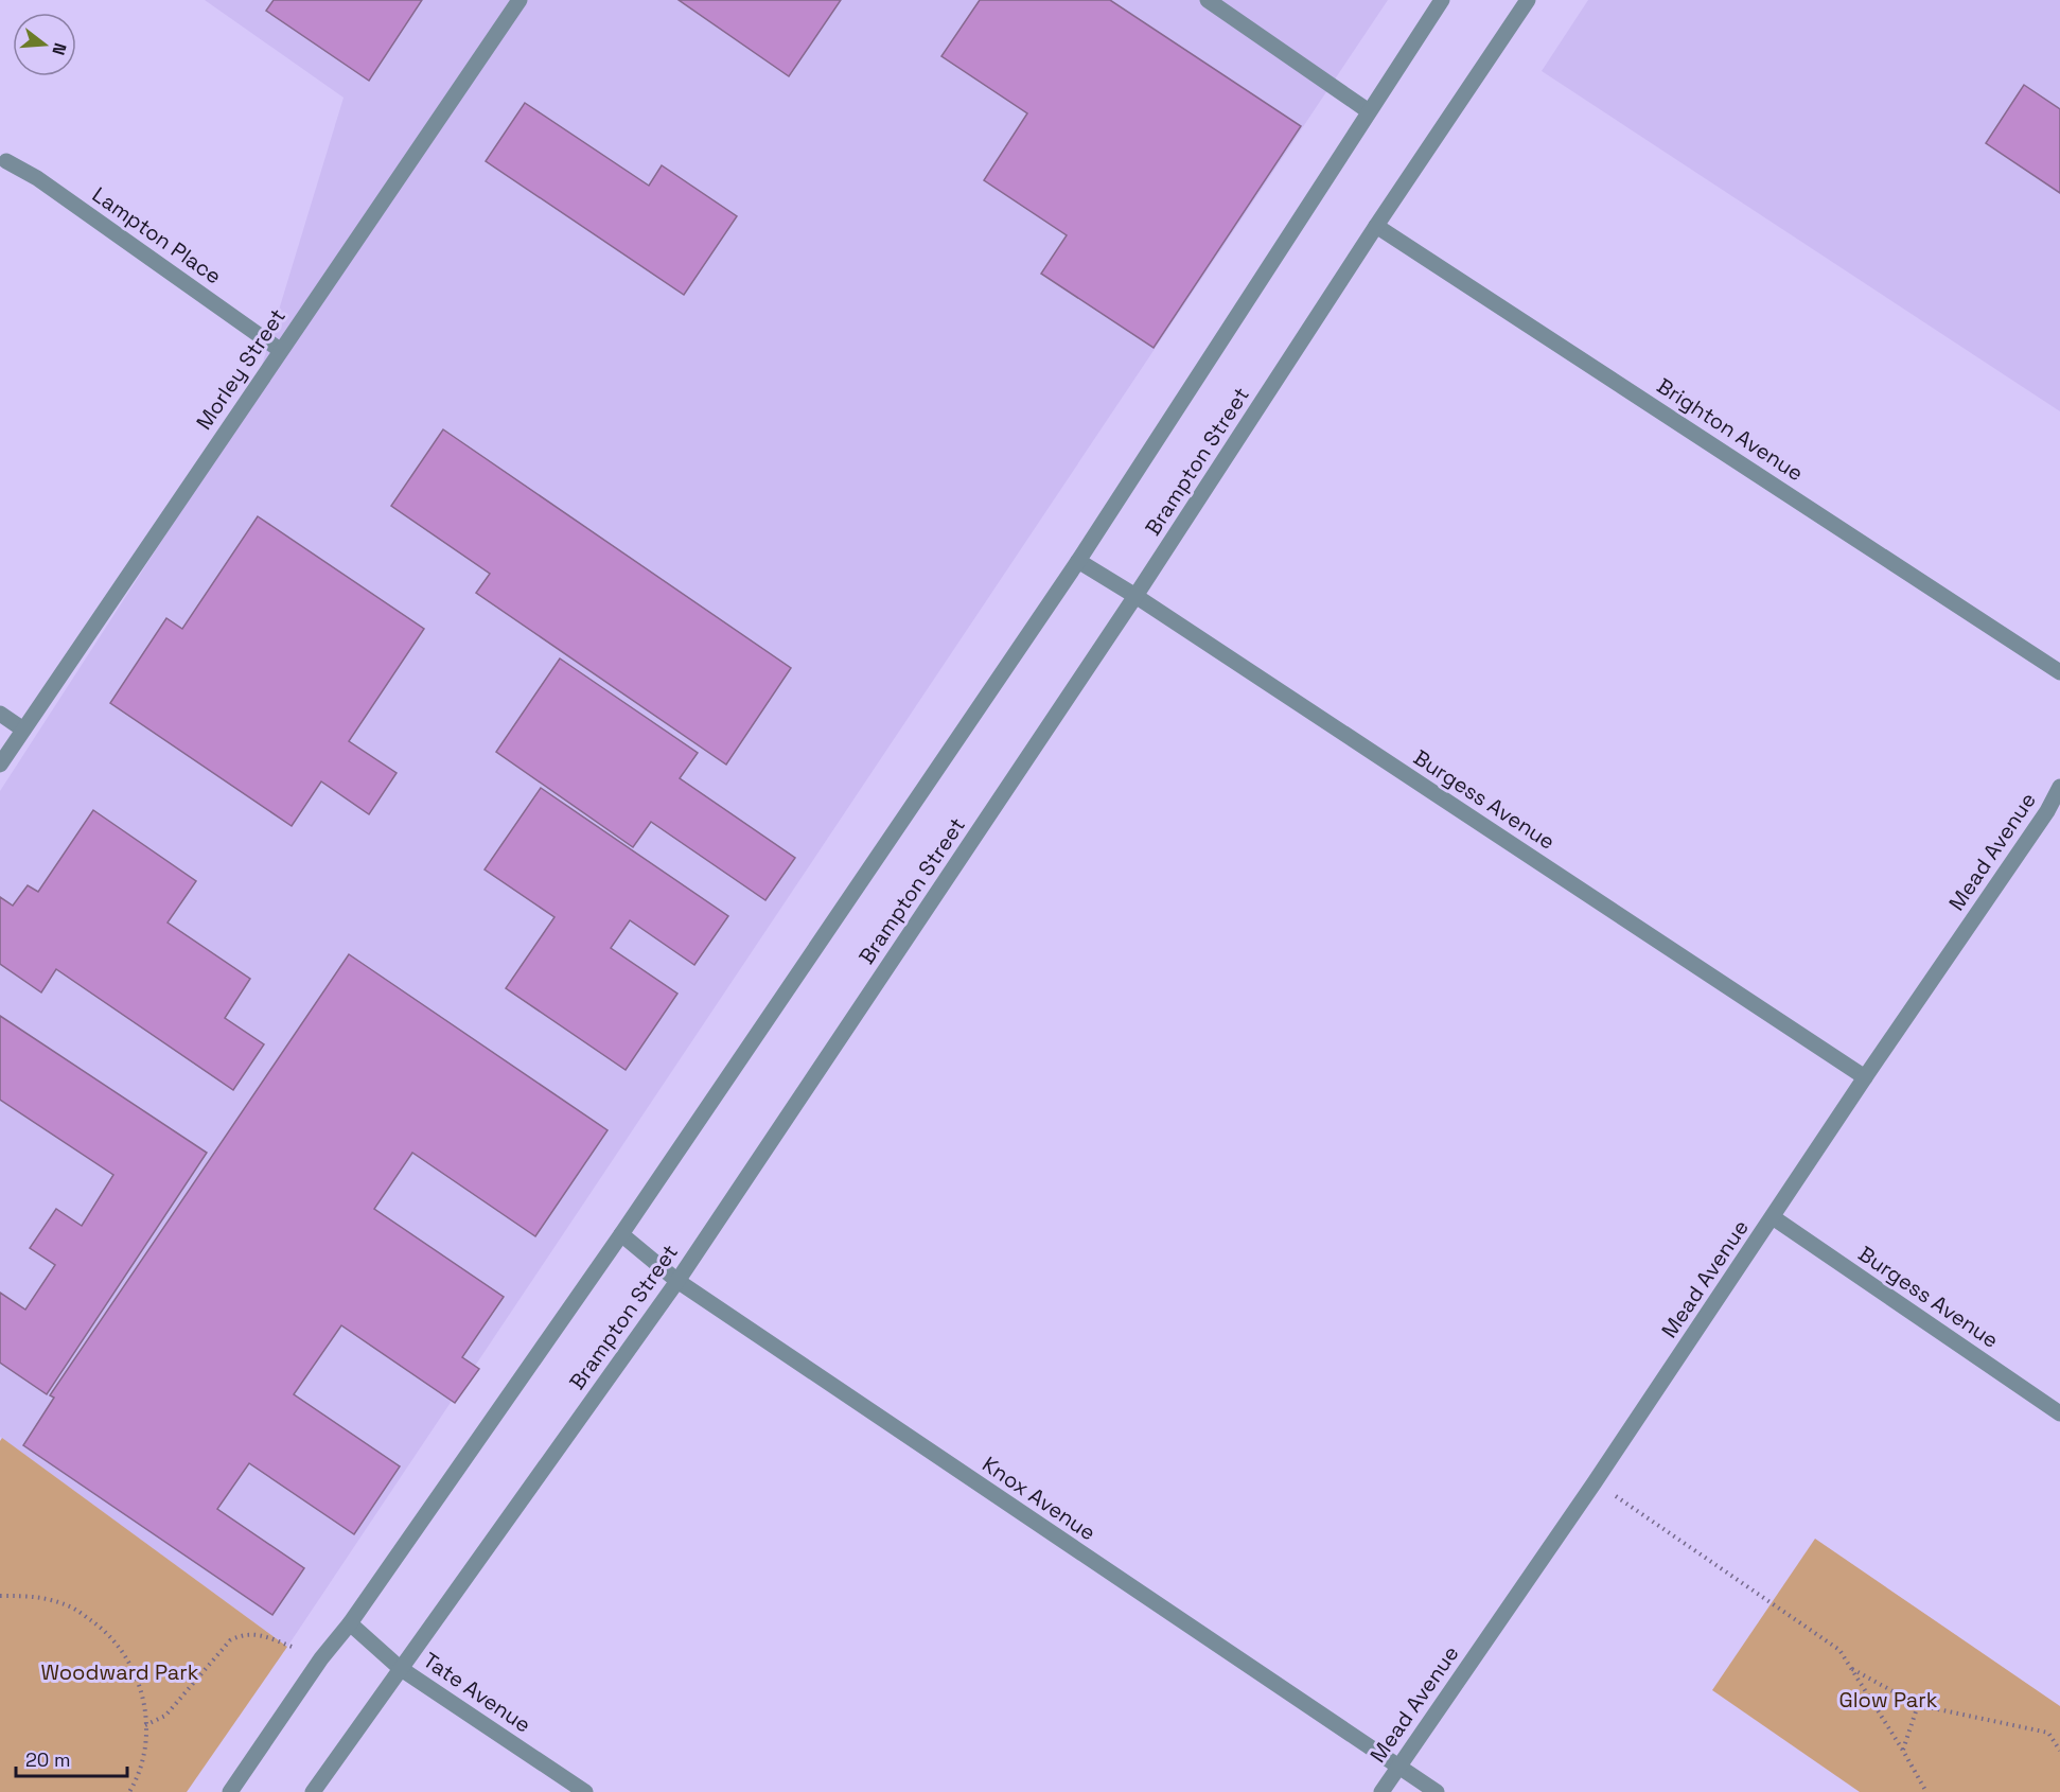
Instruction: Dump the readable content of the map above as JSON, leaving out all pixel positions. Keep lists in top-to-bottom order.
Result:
{
  "streets": {
    "street": [
      "Lampton Place",
      "Morley Street",
      "Brighton Avenue",
      "Brampton Street",
      "Burgess Avenue",
      "Mead Avenue",
      "Knox Avenue",
      "Tate Avenue"
    ]
  },
  "crossings": [
    ["Lampton Place", "Morley Street"],
    ["Brighton Avenue", "Brampton Street"],
    ["Brampton Street", "Burgess Avenue"],
    ["Brampton Street", "Knox Avenue"],
    ["Brampton Street", "Tate Avenue"],
    ["Burgess Avenue", "Mead Avenue"],
    ["Mead Avenue", "Knox Avenue"]
  ],
  "parks": ["Woodward Park", "Glow Park"],
  "scale_bar": "20 m",
  "north": "right"
}
